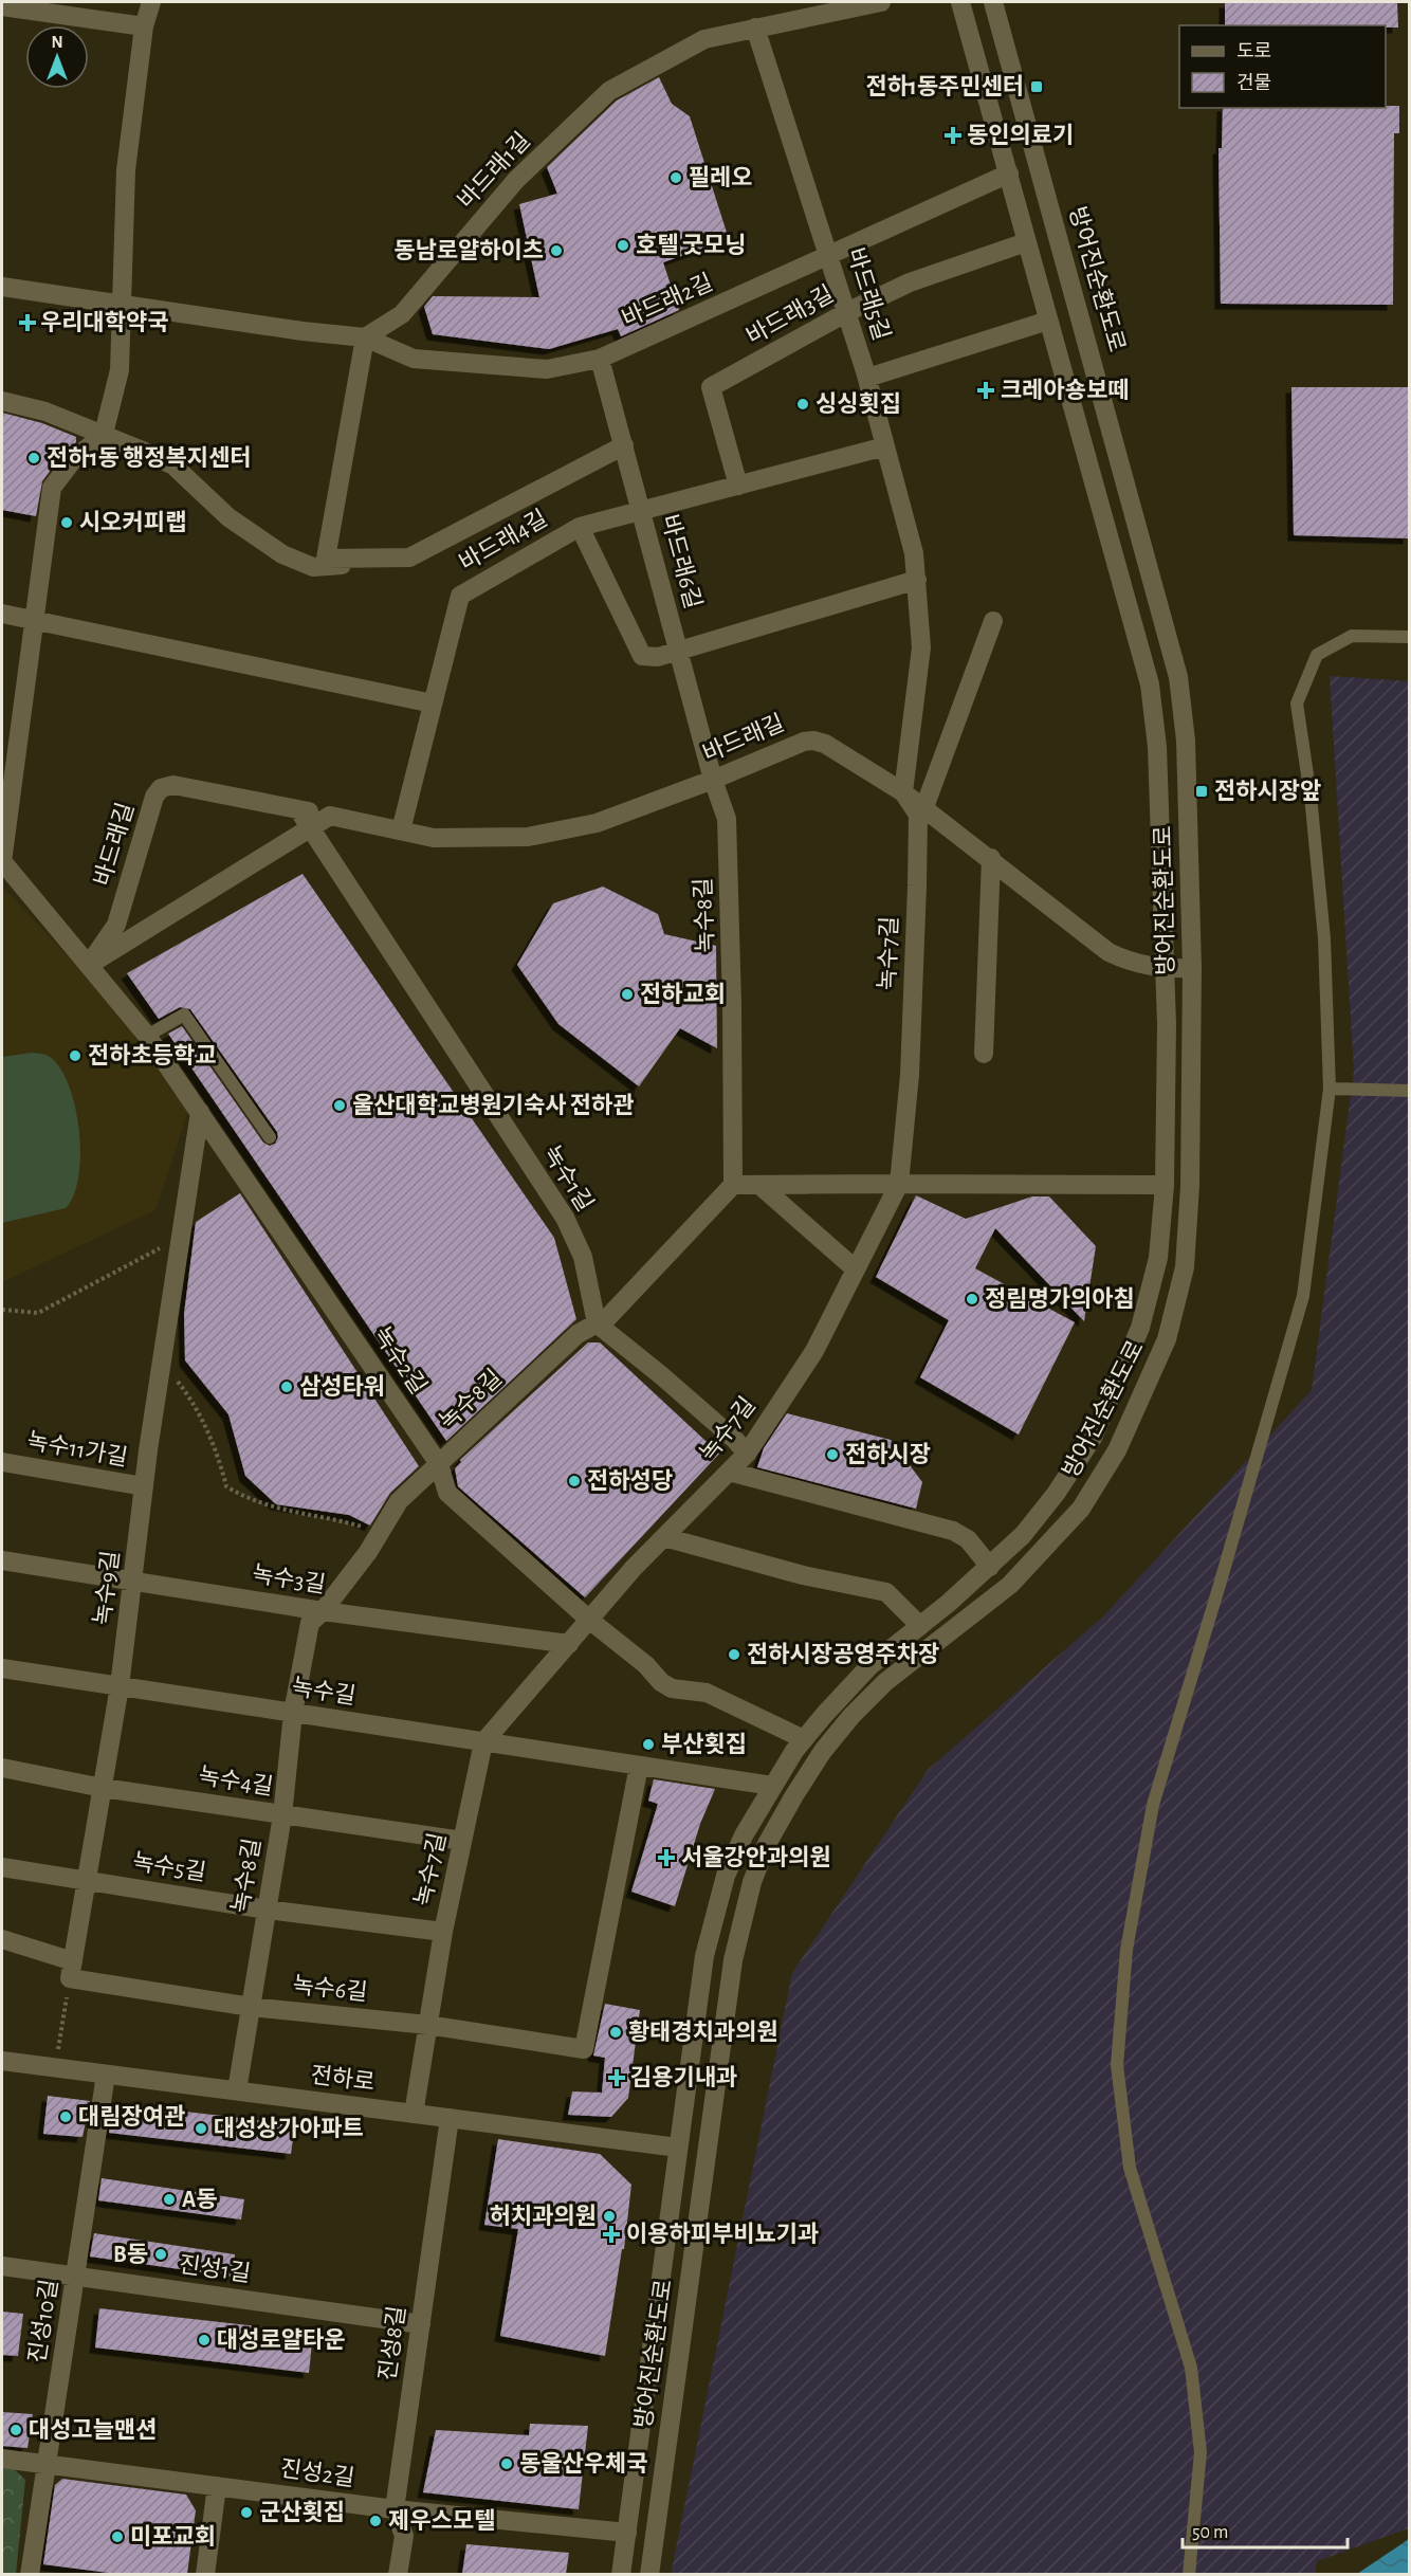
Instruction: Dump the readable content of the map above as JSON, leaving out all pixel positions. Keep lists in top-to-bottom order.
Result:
{
  "streets": {
    "street": [
      "바드래1길",
      "방어진순환도로",
      "바드래5길",
      "바드래2길",
      "바드래3길",
      "바드래4길",
      "바드래6길",
      "바드래길",
      "녹수8길",
      "녹수7길",
      "녹수1길",
      "녹수2길",
      "녹수11가길",
      "녹수3길",
      "녹수9길",
      "녹수길",
      "녹수4길",
      "녹수5길",
      "녹수6길",
      "전하로",
      "진성1길",
      "진성10길",
      "진성8길",
      "진성2길"
    ]
  },
  "crossings": [
    ["바드래1길", "바드래5길"],
    ["바드래1길", "바드래2길"],
    ["방어진순환도로", "바드래2길"],
    ["방어진순환도로", "바드래3길"],
    ["방어진순환도로", "바드래길"],
    ["방어진순환도로", "녹수2길"],
    ["방어진순환도로", "녹수길"],
    ["방어진순환도로", "전하로"],
    ["방어진순환도로", "진성2길"],
    ["바드래5길", "바드래2길"],
    ["바드래5길", "바드래3길"],
    ["바드래5길", "바드래4길"],
    ["바드래5길", "바드래길"],
    ["바드래5길", "녹수7길"],
    ["바드래2길", "바드래6길"],
    ["바드래3길", "바드래4길"],
    ["바드래4길", "바드래6길"],
    ["바드래4길", "바드래길"],
    ["바드래6길", "바드래길"],
    ["바드래6길", "녹수8길"],
    ["바드래길", "녹수8길"],
    ["바드래길", "녹수7길"],
    ["바드래길", "녹수1길"],
    ["바드래길", "녹수2길"],
    ["녹수8길", "녹수1길"],
    ["녹수8길", "녹수2길"],
    ["녹수8길", "녹수3길"],
    ["녹수8길", "녹수길"],
    ["녹수8길", "녹수4길"],
    ["녹수8길", "녹수5길"],
    ["녹수8길", "녹수6길"],
    ["녹수8길", "전하로"],
    ["녹수7길", "녹수2길"],
    ["녹수7길", "녹수3길"],
    ["녹수7길", "녹수길"],
    ["녹수7길", "녹수4길"],
    ["녹수7길", "녹수5길"],
    ["녹수7길", "녹수6길"],
    ["녹수7길", "전하로"],
    ["녹수2길", "녹수9길"],
    ["녹수11가길", "녹수9길"],
    ["녹수3길", "녹수9길"],
    ["녹수9길", "녹수길"],
    ["녹수9길", "녹수4길"],
    ["녹수9길", "녹수5길"],
    ["녹수9길", "녹수6길"],
    ["녹수길", "녹수6길"],
    ["전하로", "진성10길"],
    ["전하로", "진성8길"],
    ["진성1길", "진성10길"],
    ["진성1길", "진성8길"],
    ["진성10길", "진성2길"],
    ["진성8길", "진성2길"]
  ],
  "places": {
    "transit": ["전하1동주민센터", "전하시장앞"],
    "health": [
      "동인의료기",
      "우리대학약국",
      "크레아숑보떼",
      "서울강안과의원",
      "김용기내과",
      "이용하피부비뇨기과"
    ],
    "other": [
      "필레오",
      "호텔 굿모닝",
      "동남로얄하이츠",
      "싱싱횟집",
      "전하1동 행정복지센터",
      "시오커피랩",
      "전하교회",
      "전하초등학교",
      "울산대학교병원기숙사 전하관",
      "정림명가의아침",
      "삼성타워",
      "전하시장",
      "전하성당",
      "전하시장공영주차장",
      "부산횟집",
      "황태경치과의원",
      "대림장여관",
      "대성상가아파트",
      "A동",
      "허치과의원",
      "B동",
      "대성로얄타운",
      "대성고늘맨션",
      "동울산우체국",
      "군산횟집",
      "제우스모텔",
      "미포교회"
    ]
  },
  "legend": ["도로", "건물"],
  "scale_bar": "50 m",
  "north": "top"
}
